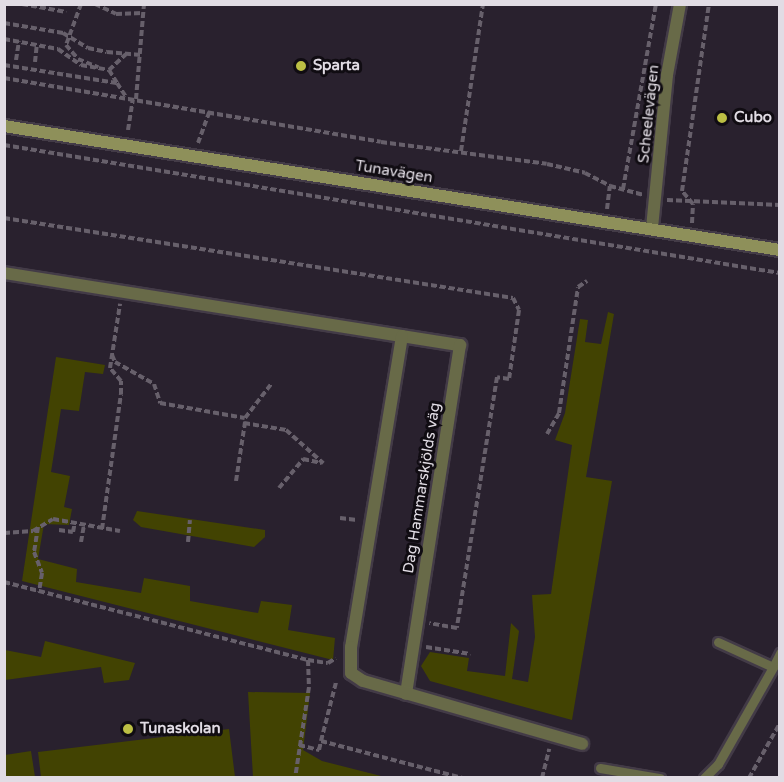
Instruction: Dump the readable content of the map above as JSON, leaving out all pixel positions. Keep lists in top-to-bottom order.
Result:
{
  "streets": {
    "main road": ["Tunavägen"],
    "street": ["Scheelevägen", "Dag Hammarskjölds väg"]
  },
  "crossings": [
    ["Scheelevägen", "Tunavägen"]
  ],
  "places": ["Sparta", "Cubo", "Tunaskolan"]
}
